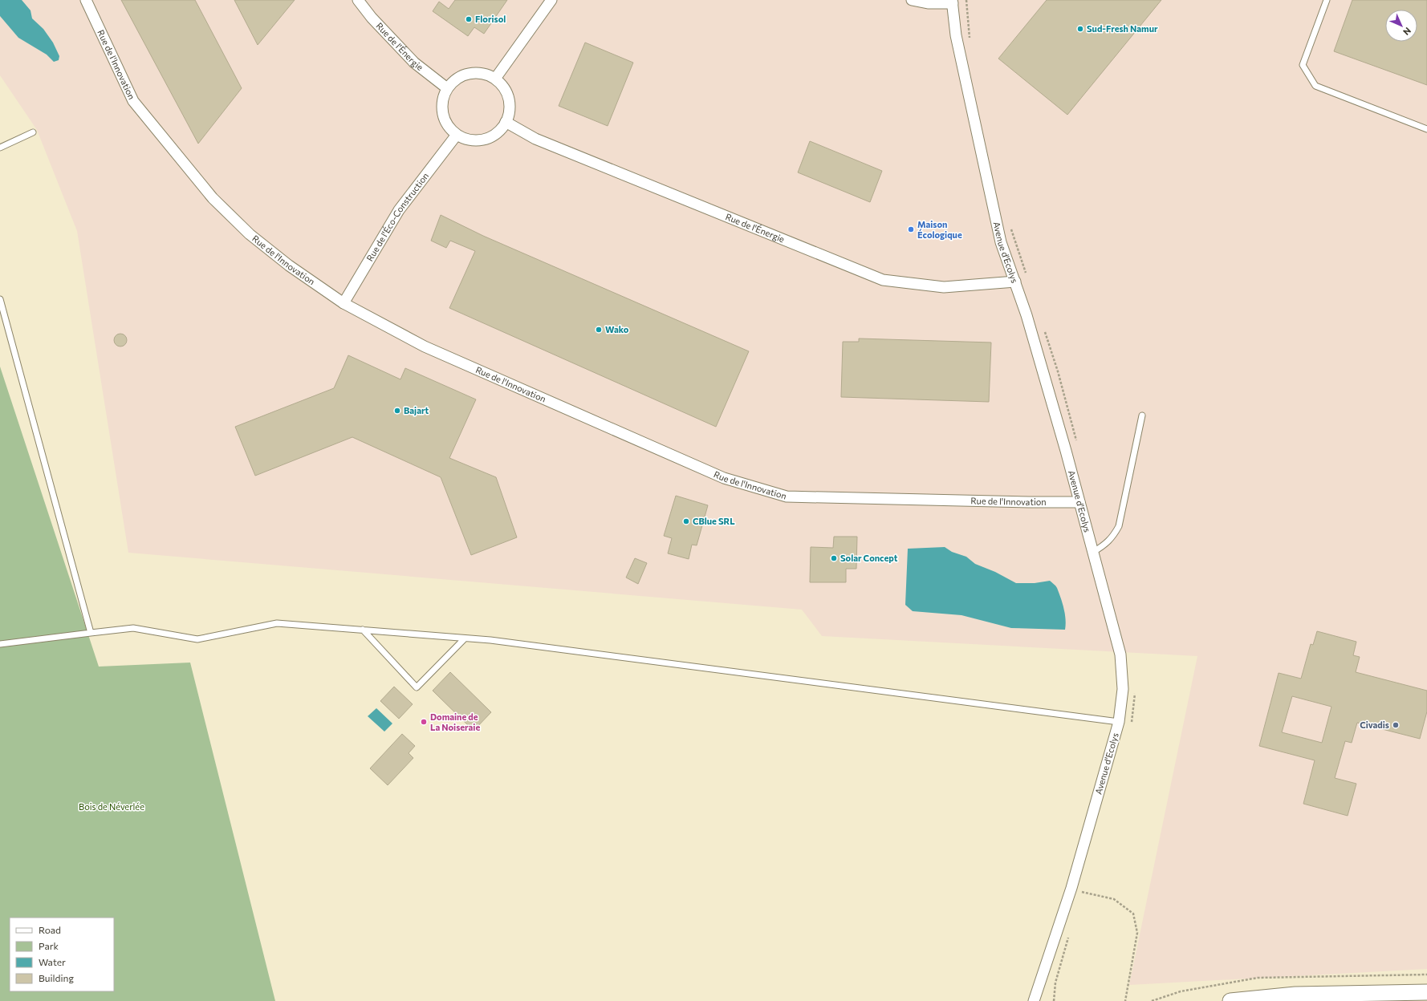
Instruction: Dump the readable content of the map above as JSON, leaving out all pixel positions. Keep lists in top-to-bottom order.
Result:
{
  "streets": {
    "street": [
      "Rue de l'Énergie",
      "Rue de l'Innovation",
      "Rue de l'Éco-Construction",
      "Avenue d'Ecolys"
    ]
  },
  "crossings": [
    ["Rue de l'Énergie", "Rue de l'Éco-Construction"],
    ["Rue de l'Énergie", "Avenue d'Ecolys"],
    ["Rue de l'Innovation", "Rue de l'Éco-Construction"],
    ["Rue de l'Innovation", "Avenue d'Ecolys"]
  ],
  "parks": ["Bois de Néverlée"],
  "places": [
    "Florisol",
    "Sud-Fresh Namur",
    "Maison Écologique",
    "Wako",
    "Bajart",
    "CBlue SRL",
    "Solar Concept",
    "Domaine de La Noiseraie",
    "Civadis"
  ],
  "legend": [
    "Road",
    "Park",
    "Water",
    "Building"
  ],
  "north": "bottom right"
}
